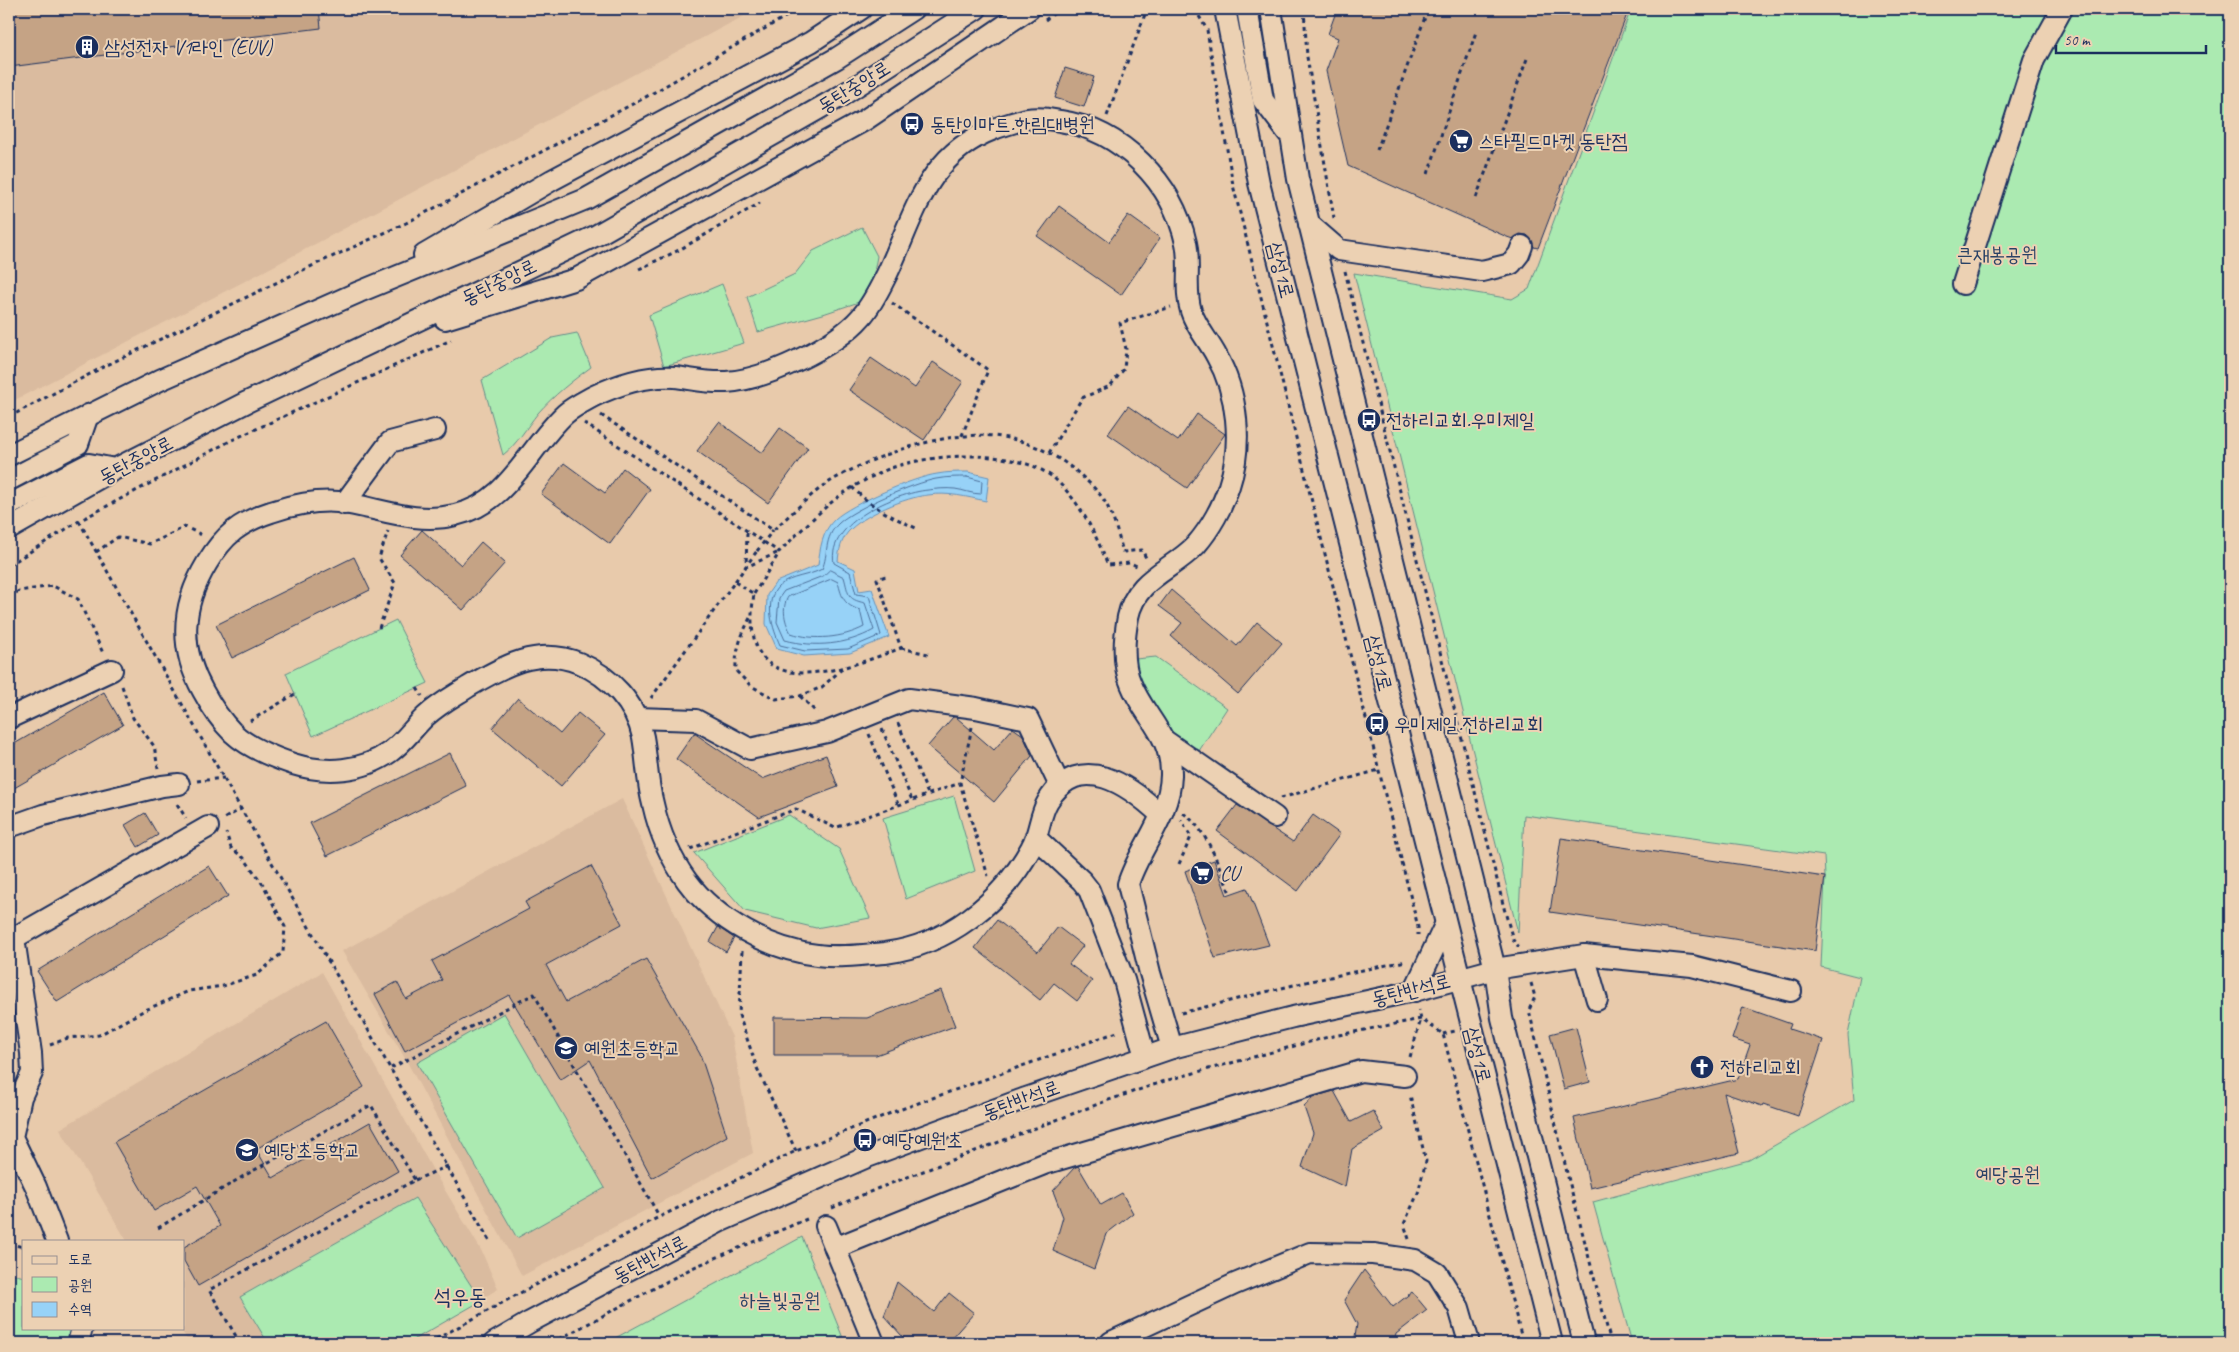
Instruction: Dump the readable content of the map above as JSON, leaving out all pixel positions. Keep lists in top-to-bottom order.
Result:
{
  "streets": {
    "street": ["동탄중앙로", "삼성1로", "동탄반석로"]
  },
  "crossings": [
    ["삼성1로", "동탄반석로"]
  ],
  "districts": ["석우동"],
  "parks": ["큰재봉공원", "예당공원", "하늘빛공원"],
  "places": {
    "building": ["삼성전자 V1라인 (EUV)"],
    "bus stop": [
      "동탄이마트.한림대병원",
      "전하리교회.우미제일",
      "우미제일.전하리교회",
      "예당예원초"
    ],
    "supermarket": ["스타필드마켓 동탄점", "CU"],
    "school or university": ["예원초등학교", "예당초등학교"],
    "church": ["전하리교회"]
  },
  "legend": ["도로", "공원", "수역"],
  "scale_bar": "50 m"
}
